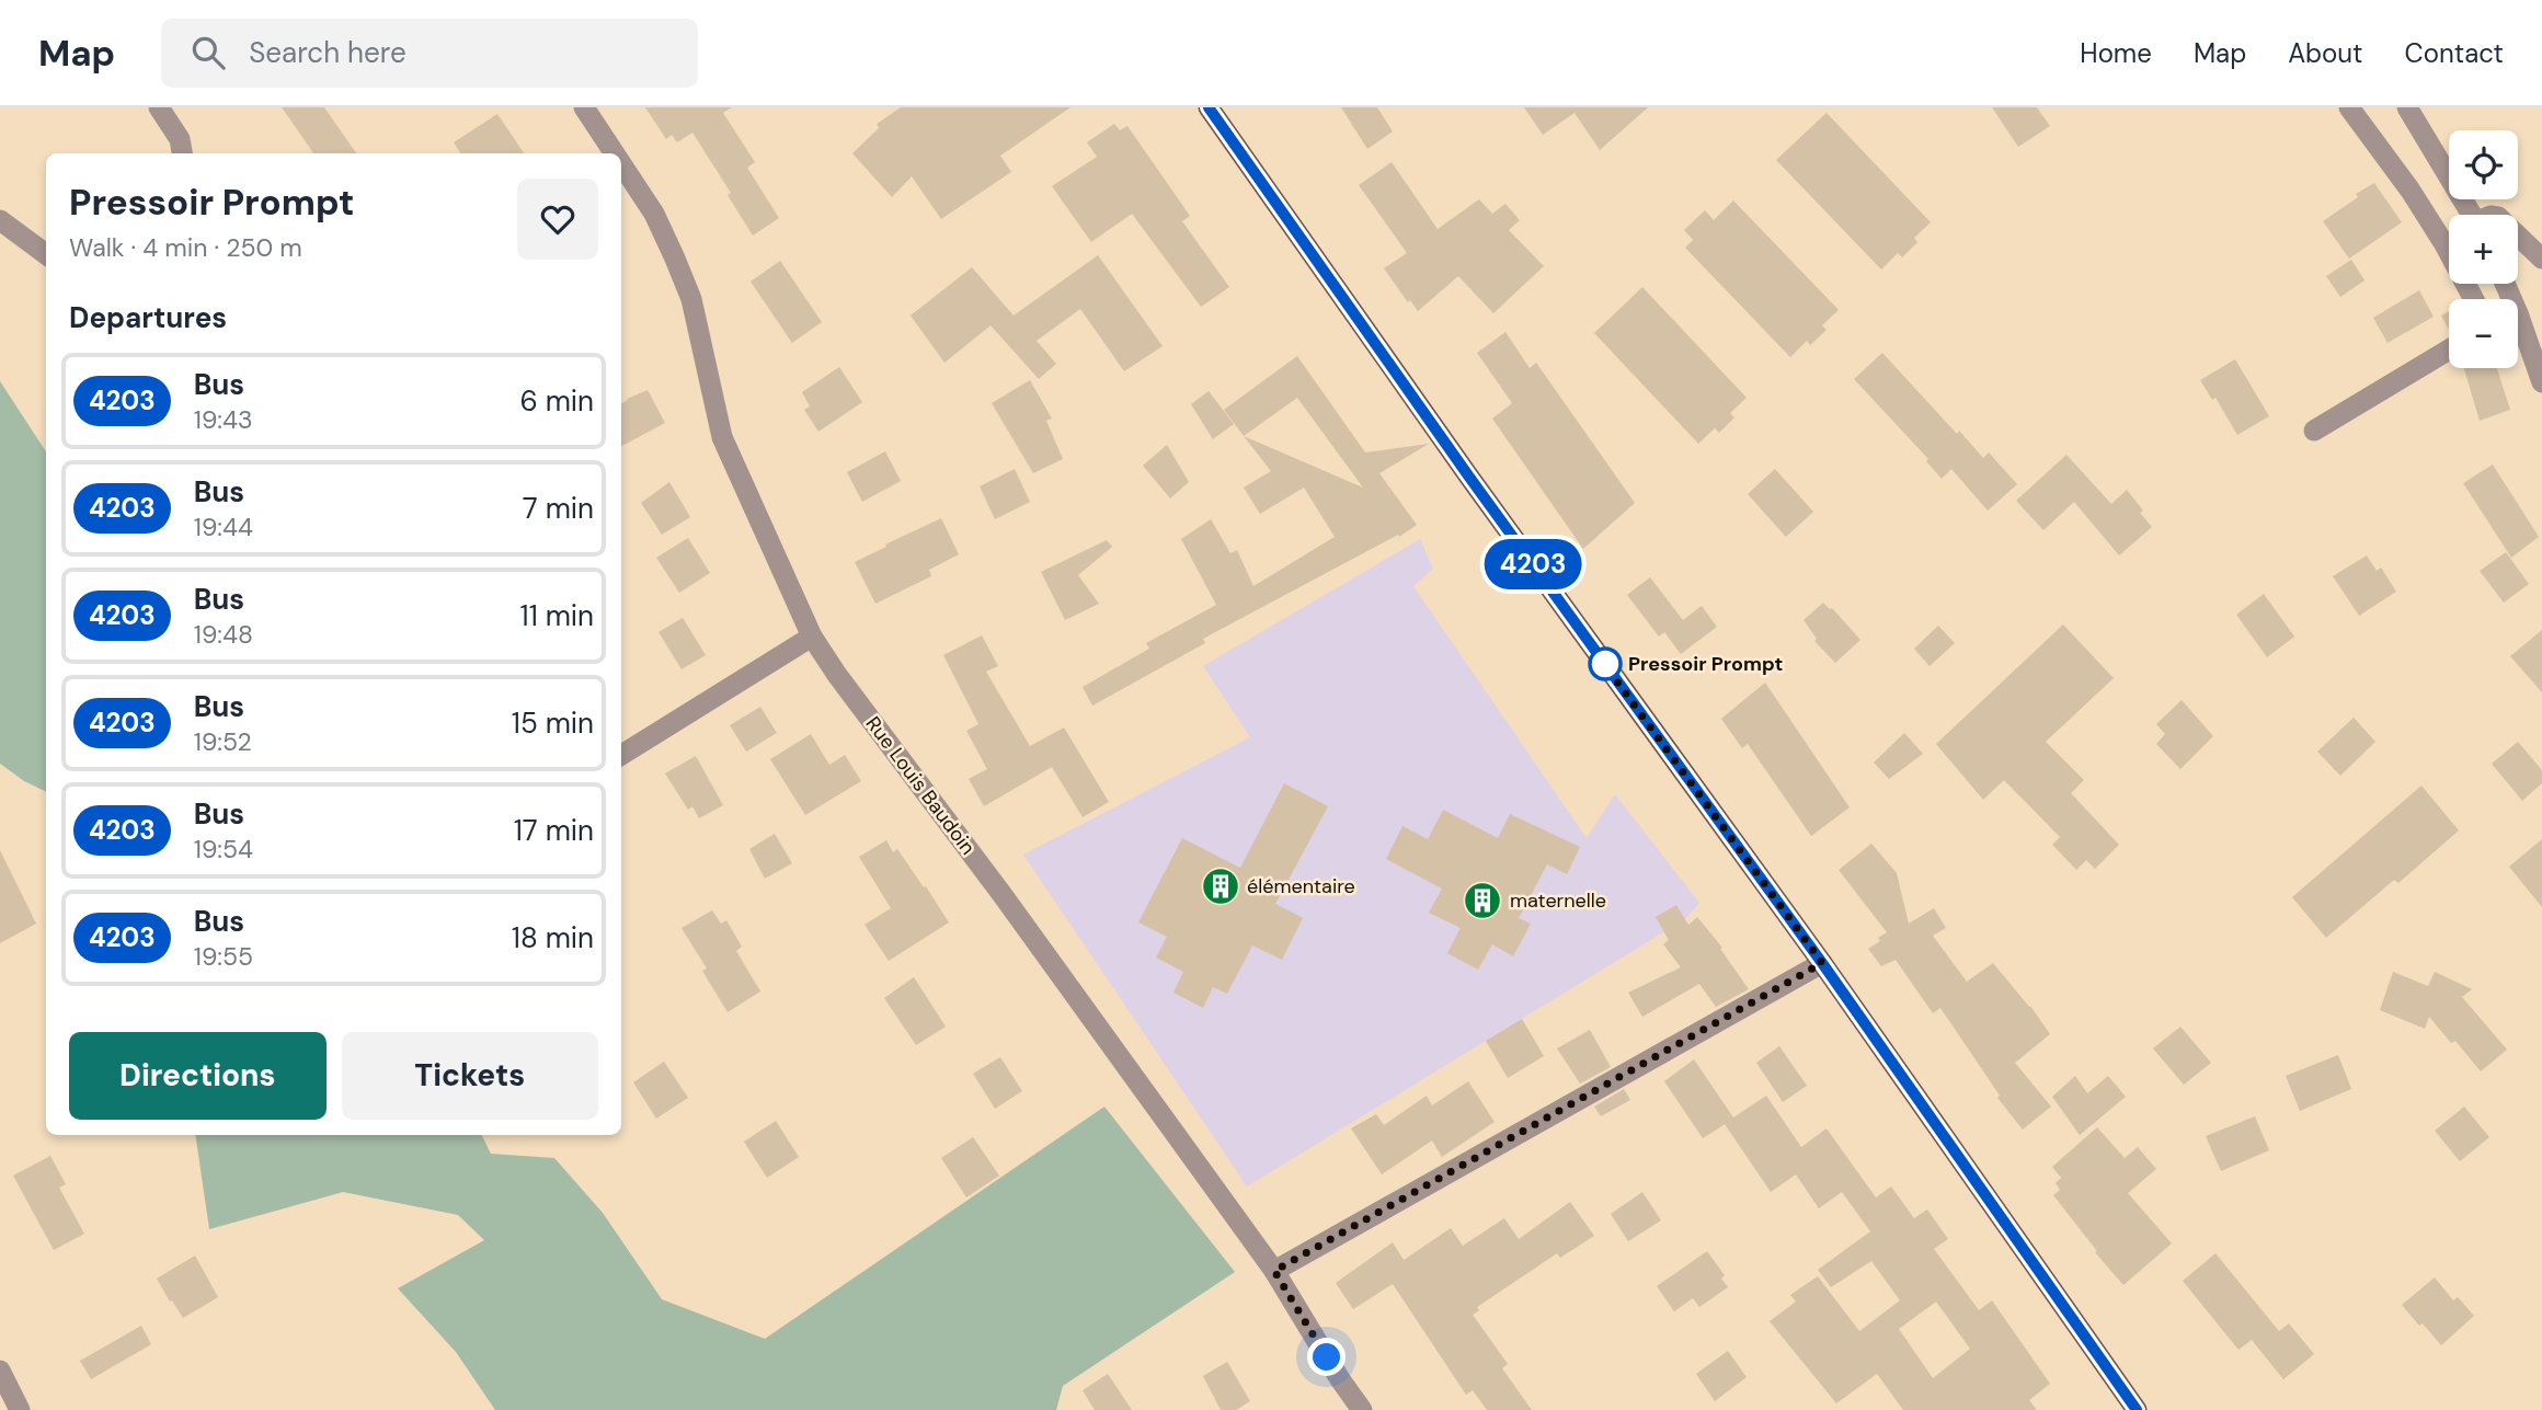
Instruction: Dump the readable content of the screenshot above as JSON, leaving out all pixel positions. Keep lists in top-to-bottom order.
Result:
{
  "streets": {
    "street": ["Rue Louis Baudoin"]
  },
  "places": {
    "other": ["Pressoir Prompt"],
    "building": ["élémentaire", "maternelle"]
  },
  "lines": ["bus line 4203"],
  "page": {
    "header": "Map",
    "search": "Search here",
    "nav": [
      "Home",
      "Map",
      "About",
      "Contact"
    ],
    "on_map": "4203",
    "map_buttons": ["+", "−"],
    "heading": [
      ["Pressoir Prompt", "Walk · 4 min · 250 m"],
      "Departures"
    ],
    "list": [
      {
        "mark": "4203",
        "name": "Bus",
        "note": "19:43",
        "value": "6 min"
      },
      {
        "mark": "4203",
        "name": "Bus",
        "note": "19:44",
        "value": "7 min"
      },
      {
        "mark": "4203",
        "name": "Bus",
        "note": "19:48",
        "value": "11 min"
      },
      {
        "mark": "4203",
        "name": "Bus",
        "note": "19:52",
        "value": "15 min"
      },
      {
        "mark": "4203",
        "name": "Bus",
        "note": "19:54",
        "value": "17 min"
      },
      {
        "mark": "4203",
        "name": "Bus",
        "note": "19:55",
        "value": "18 min"
      }
    ],
    "buttons": ["Directions", "Tickets"]
  }
}
